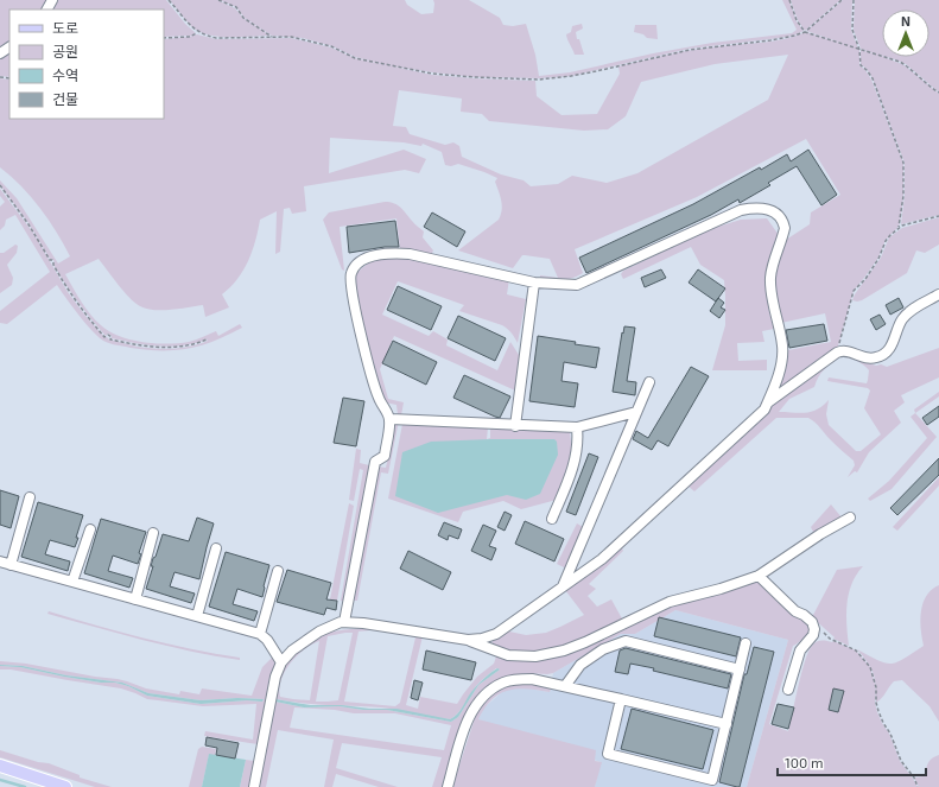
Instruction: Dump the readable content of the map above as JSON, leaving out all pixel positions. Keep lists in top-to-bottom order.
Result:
{
  "legend": [
    "도로",
    "공원",
    "수역",
    "건물"
  ],
  "scale_bar": "100 m",
  "north": "top"
}
